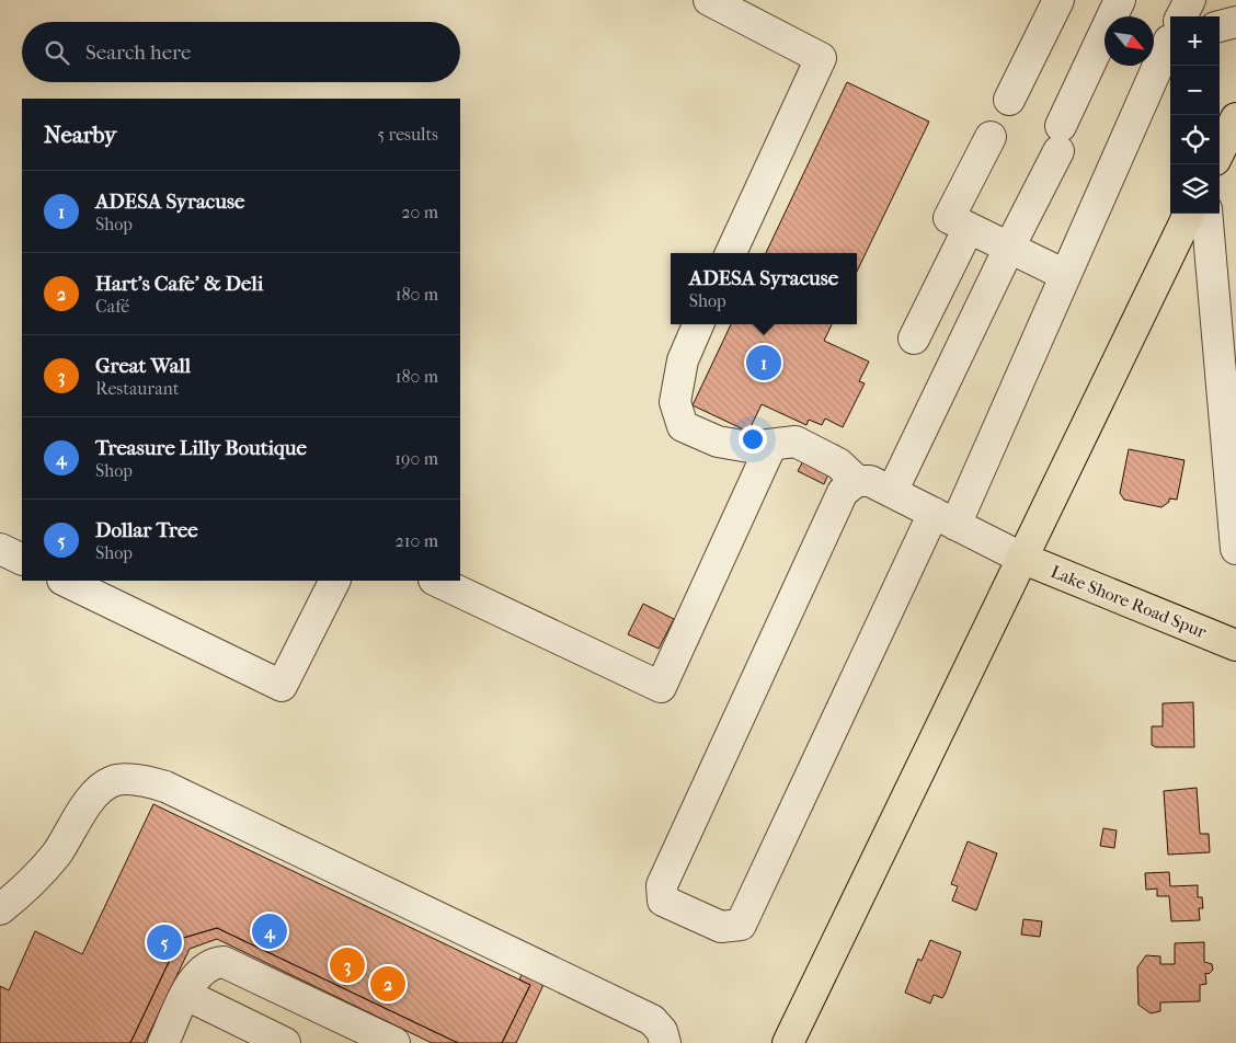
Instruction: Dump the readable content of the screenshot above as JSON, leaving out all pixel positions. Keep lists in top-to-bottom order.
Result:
{
  "streets": {
    "main road": ["Lake Shore Road Spur"]
  },
  "north": "bottom right",
  "page": {
    "map_buttons": ["+", "−"],
    "search": "Search here",
    "heading": ["Nearby", "5 results"],
    "list": [
      {
        "mark": "1",
        "name": "ADESA Syracuse",
        "note": "Shop",
        "value": "20 m"
      },
      {
        "mark": "2",
        "name": "Hart's Cafe' & Deli",
        "note": "Café",
        "value": "180 m"
      },
      {
        "mark": "3",
        "name": "Great Wall",
        "note": "Restaurant",
        "value": "180 m"
      },
      {
        "mark": "4",
        "name": "Treasure Lilly Boutique",
        "note": "Shop",
        "value": "190 m"
      },
      {
        "mark": "5",
        "name": "Dollar Tree",
        "note": "Shop",
        "value": "210 m"
      }
    ],
    "popup": ["ADESA Syracuse", "Shop"],
    "pins": [
      "1",
      "4",
      "5",
      "3",
      "2"
    ]
  }
}
